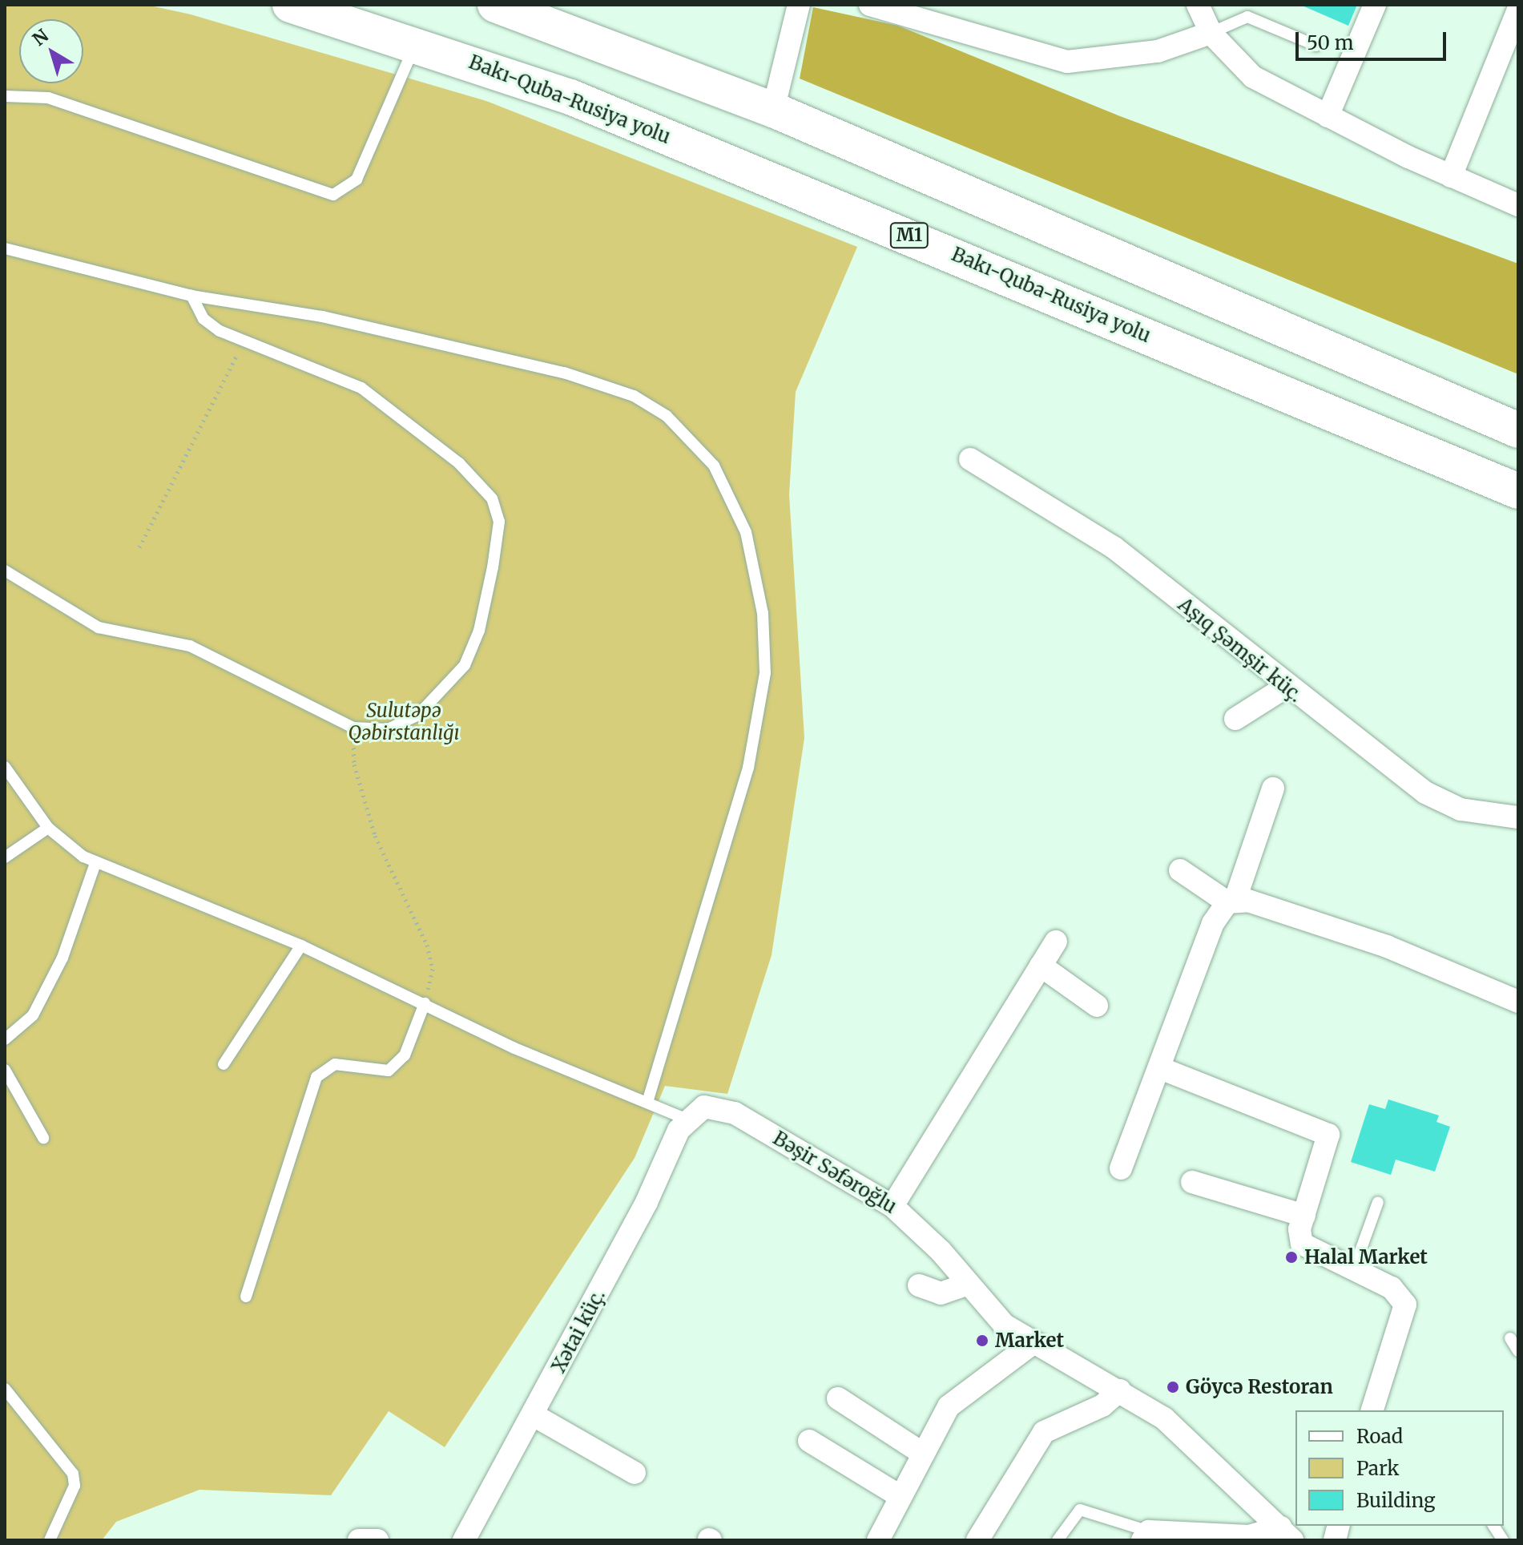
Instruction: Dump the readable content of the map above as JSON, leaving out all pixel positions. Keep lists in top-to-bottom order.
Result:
{
  "streets": {
    "highway": ["Bakı-Quba-Rusiya yolu", "M1"],
    "street": ["Aşıq Şəmşir küç.", "Bəşir Səfəroğlu", "Xətai küç."]
  },
  "crossings": [
    ["Bəşir Səfəroğlu", "Xətai küç."]
  ],
  "parks": ["Sulutəpə Qəbirstanlığı"],
  "places": ["Halal Market", "Market", "Göycə Restoran"],
  "legend": ["Road", "Park", "Building"],
  "scale_bar": "50 m",
  "north": "top left"
}
